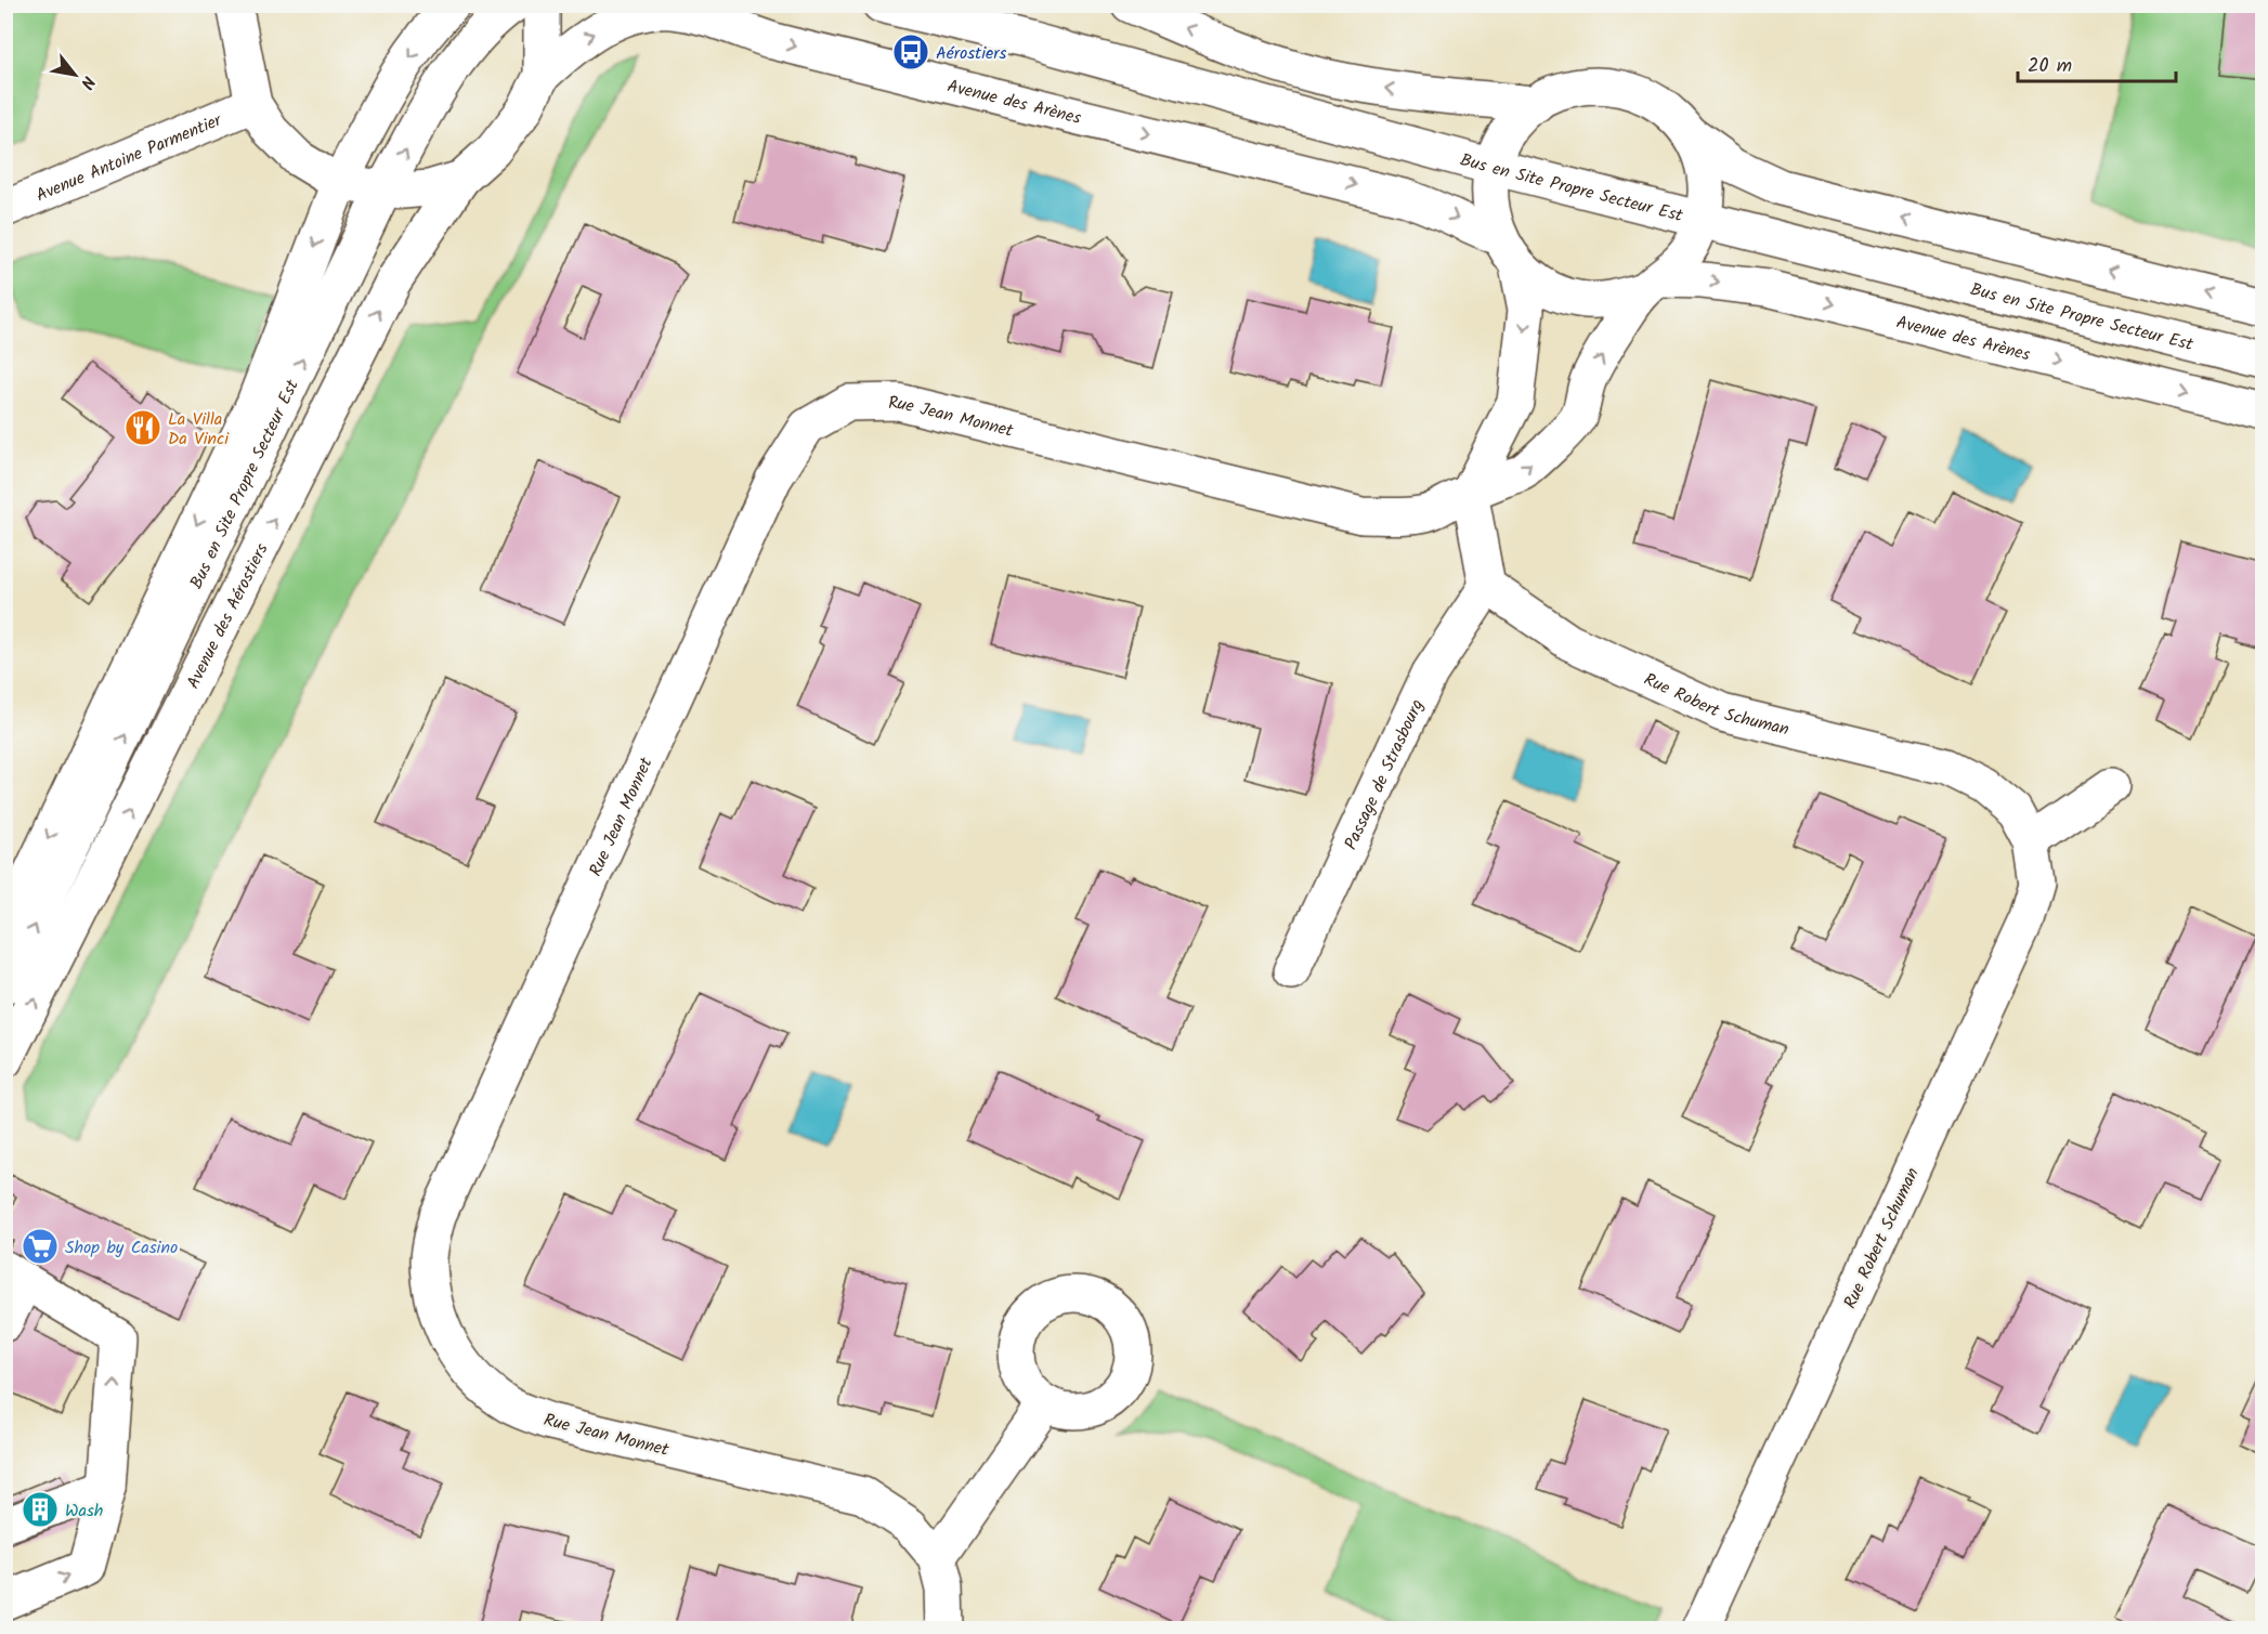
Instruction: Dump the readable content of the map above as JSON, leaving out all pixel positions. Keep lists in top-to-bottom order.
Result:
{
  "streets": {
    "street": [
      "Avenue des Arènes",
      "Avenue Antoine Parmentier",
      "Bus en Site Propre Secteur Est",
      "Rue Jean Monnet",
      "Avenue des Aérostiers",
      "Rue Robert Schuman",
      "Passage de Strasbourg"
    ]
  },
  "crossings": [
    ["Rue Robert Schuman", "Passage de Strasbourg"]
  ],
  "places": {
    "bus stop": ["Aérostiers"],
    "restaurant": ["La Villa Da Vinci"],
    "supermarket": ["Shop by Casino"],
    "building": ["Wash"]
  },
  "scale_bar": "20 m",
  "north": "bottom right"
}
